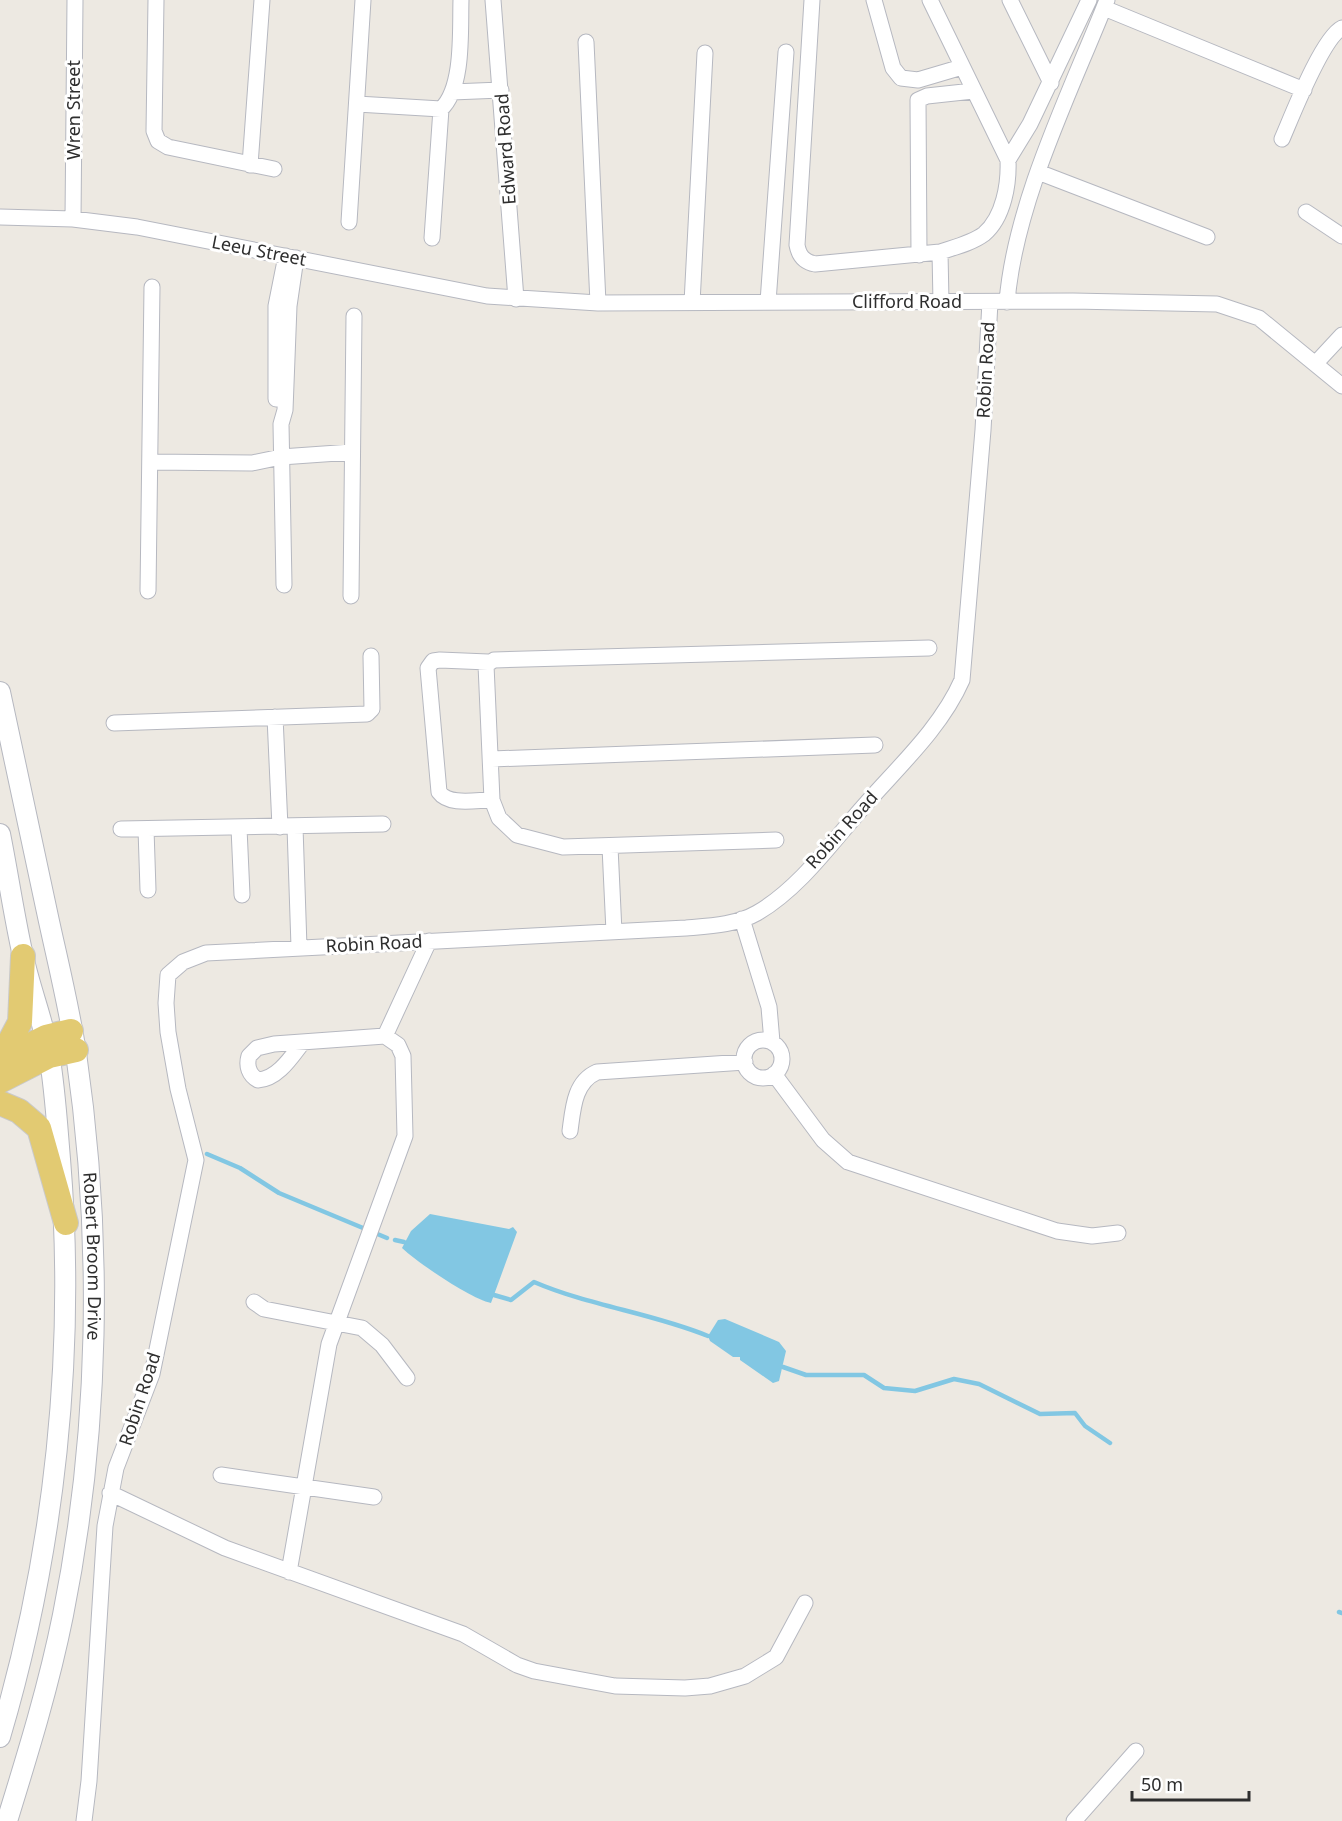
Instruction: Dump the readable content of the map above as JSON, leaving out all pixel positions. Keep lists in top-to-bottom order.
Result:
{
  "streets": {
    "street": [
      "Wren Street",
      "Edward Road",
      "Leeu Street",
      "Clifford Road",
      "Robin Road",
      "Robert Broom Drive"
    ]
  },
  "crossings": [
    ["Wren Street", "Leeu Street"],
    ["Edward Road", "Leeu Street"],
    ["Edward Road", "Clifford Road"],
    ["Leeu Street", "Clifford Road"],
    ["Clifford Road", "Robin Road"]
  ],
  "scale_bar": "50 m"
}
